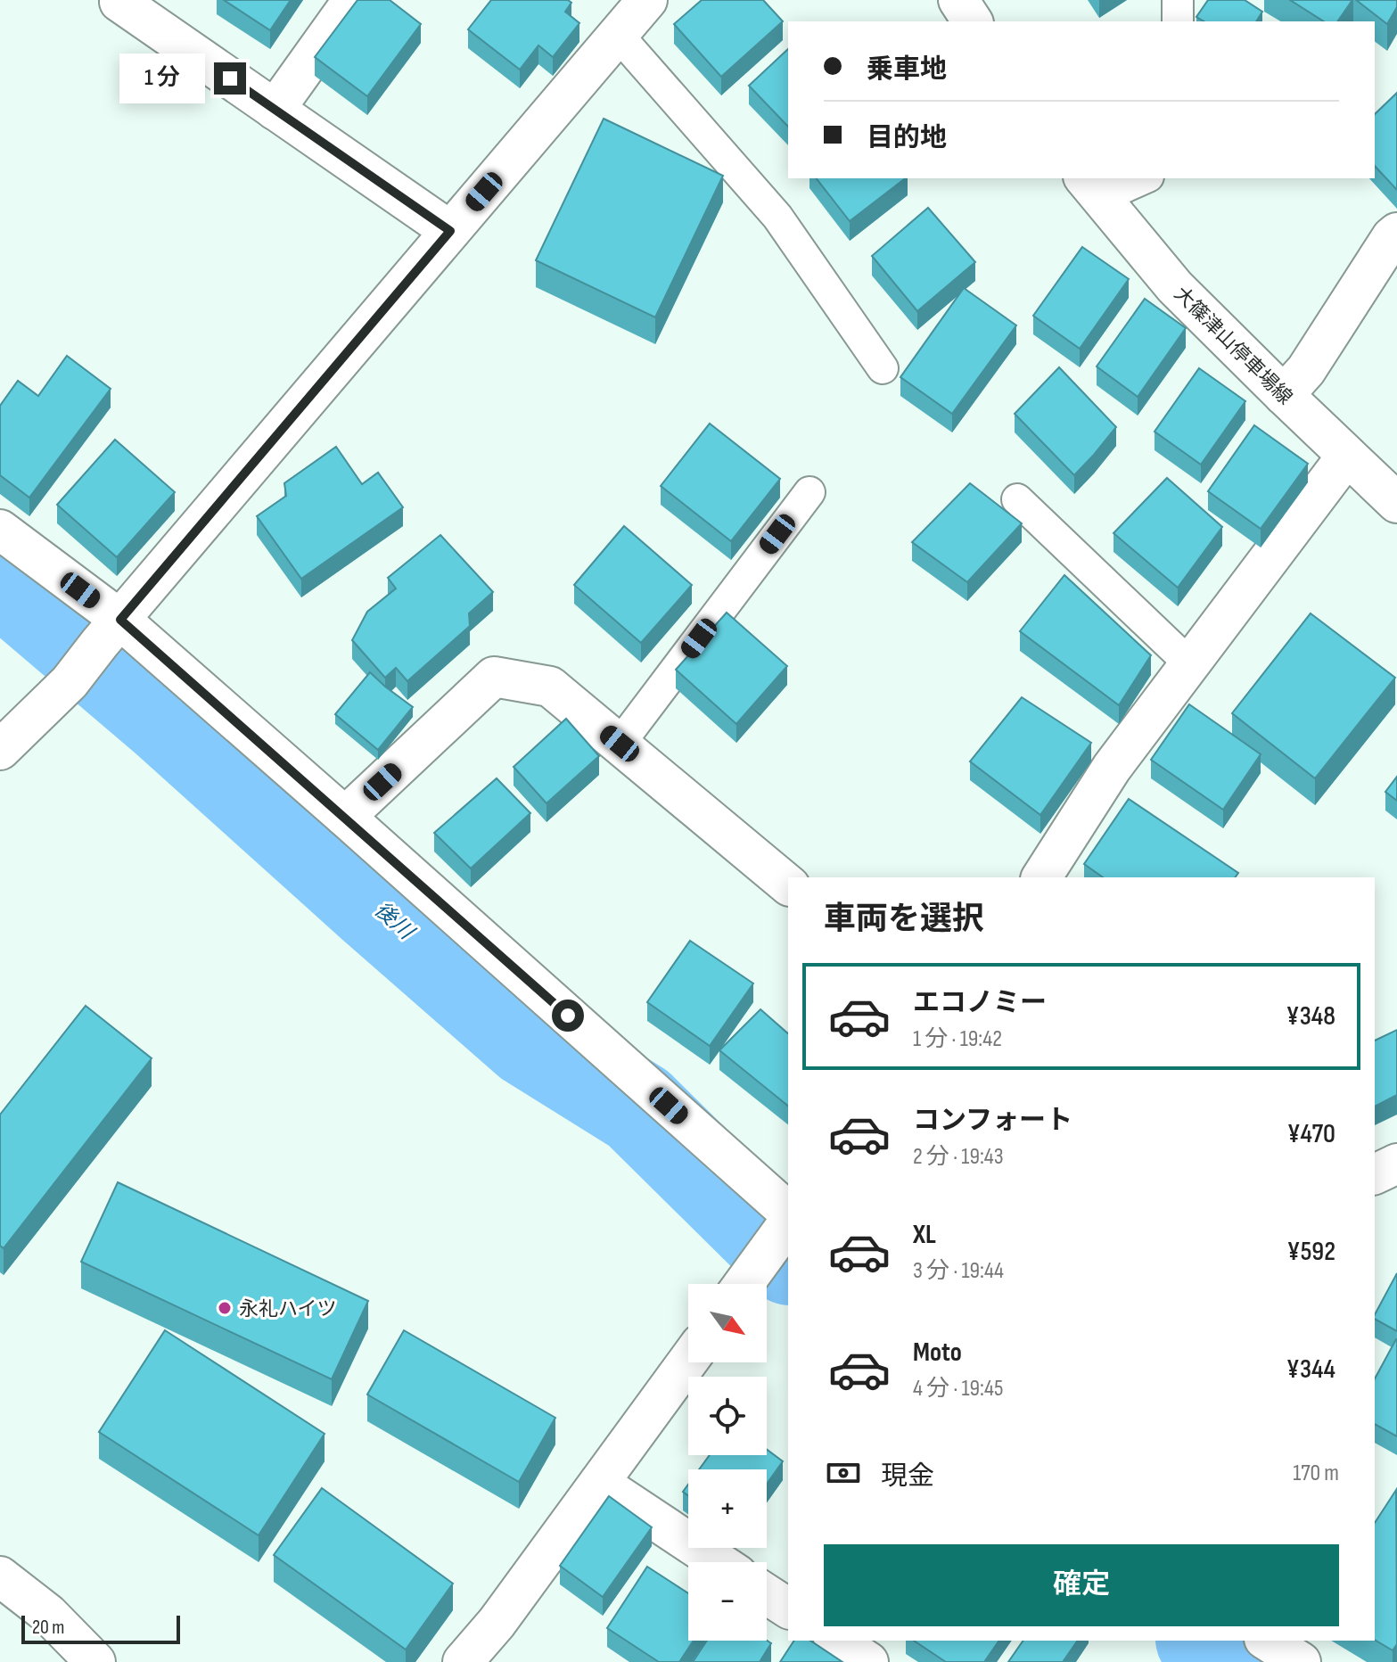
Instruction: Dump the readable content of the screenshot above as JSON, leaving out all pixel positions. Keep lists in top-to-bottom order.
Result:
{
  "streets": {
    "street": ["大篠津山停車場線"]
  },
  "water": ["後川"],
  "places": ["永礼ハイツ"],
  "scale_bar": "20 m",
  "north": "bottom right",
  "page": {
    "banner": ["乗車地", "目的地"],
    "bubble": "1 分",
    "heading": "車両を選択",
    "list": [
      {
        "name": "エコノミー",
        "note": "1 分 · 19:42",
        "value": "¥348"
      },
      {
        "name": "コンフォート",
        "note": "2 分 · 19:43",
        "value": "¥470"
      },
      {
        "name": "XL",
        "note": "3 分 · 19:44",
        "value": "¥592"
      },
      {
        "name": "Moto",
        "note": "4 分 · 19:45",
        "value": "¥344"
      }
    ],
    "map_buttons": ["+", "−"],
    "pay": ["現金", "170 m"],
    "buttons": "確定",
    "scale": "20 m"
  }
}
